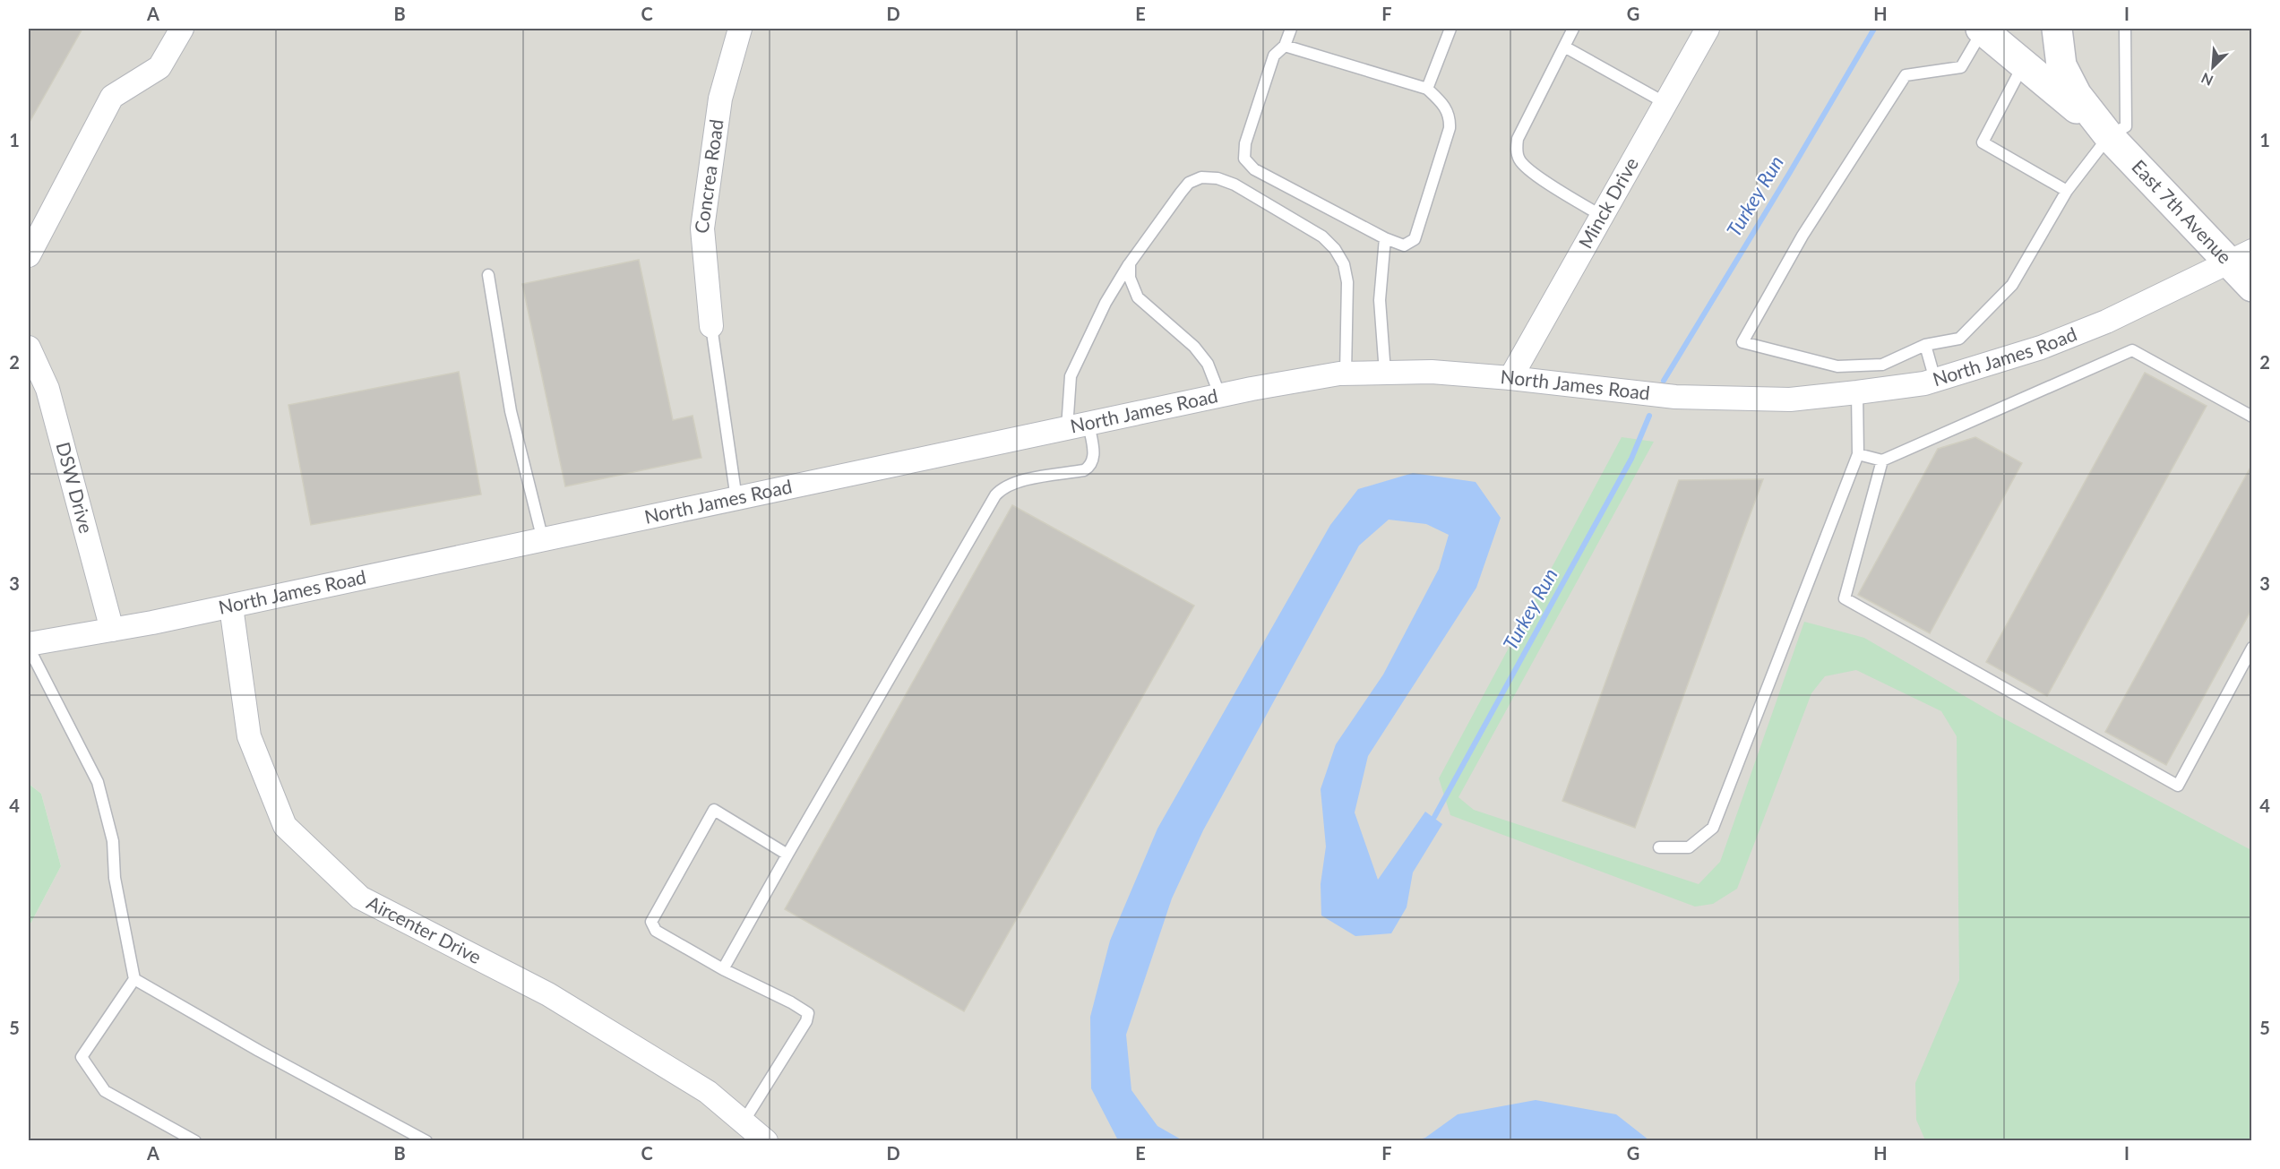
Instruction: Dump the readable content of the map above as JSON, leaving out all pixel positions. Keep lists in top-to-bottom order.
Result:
{
  "streets": {
    "street": [
      "Concrea Road",
      "Minck Drive",
      "East 7th Avenue",
      "North James Road",
      "DSW Drive",
      "Aircenter Drive"
    ]
  },
  "crossings": [
    ["Minck Drive", "North James Road"],
    ["East 7th Avenue", "North James Road"],
    ["North James Road", "DSW Drive"],
    ["North James Road", "Aircenter Drive"]
  ],
  "water": ["Turkey Run"],
  "north": "bottom left",
  "grid": {
    "columns": [
      "A",
      "B",
      "C",
      "D",
      "E",
      "F",
      "G",
      "H",
      "I"
    ],
    "rows": [
      "1",
      "2",
      "3",
      "4",
      "5"
    ]
  }
}
